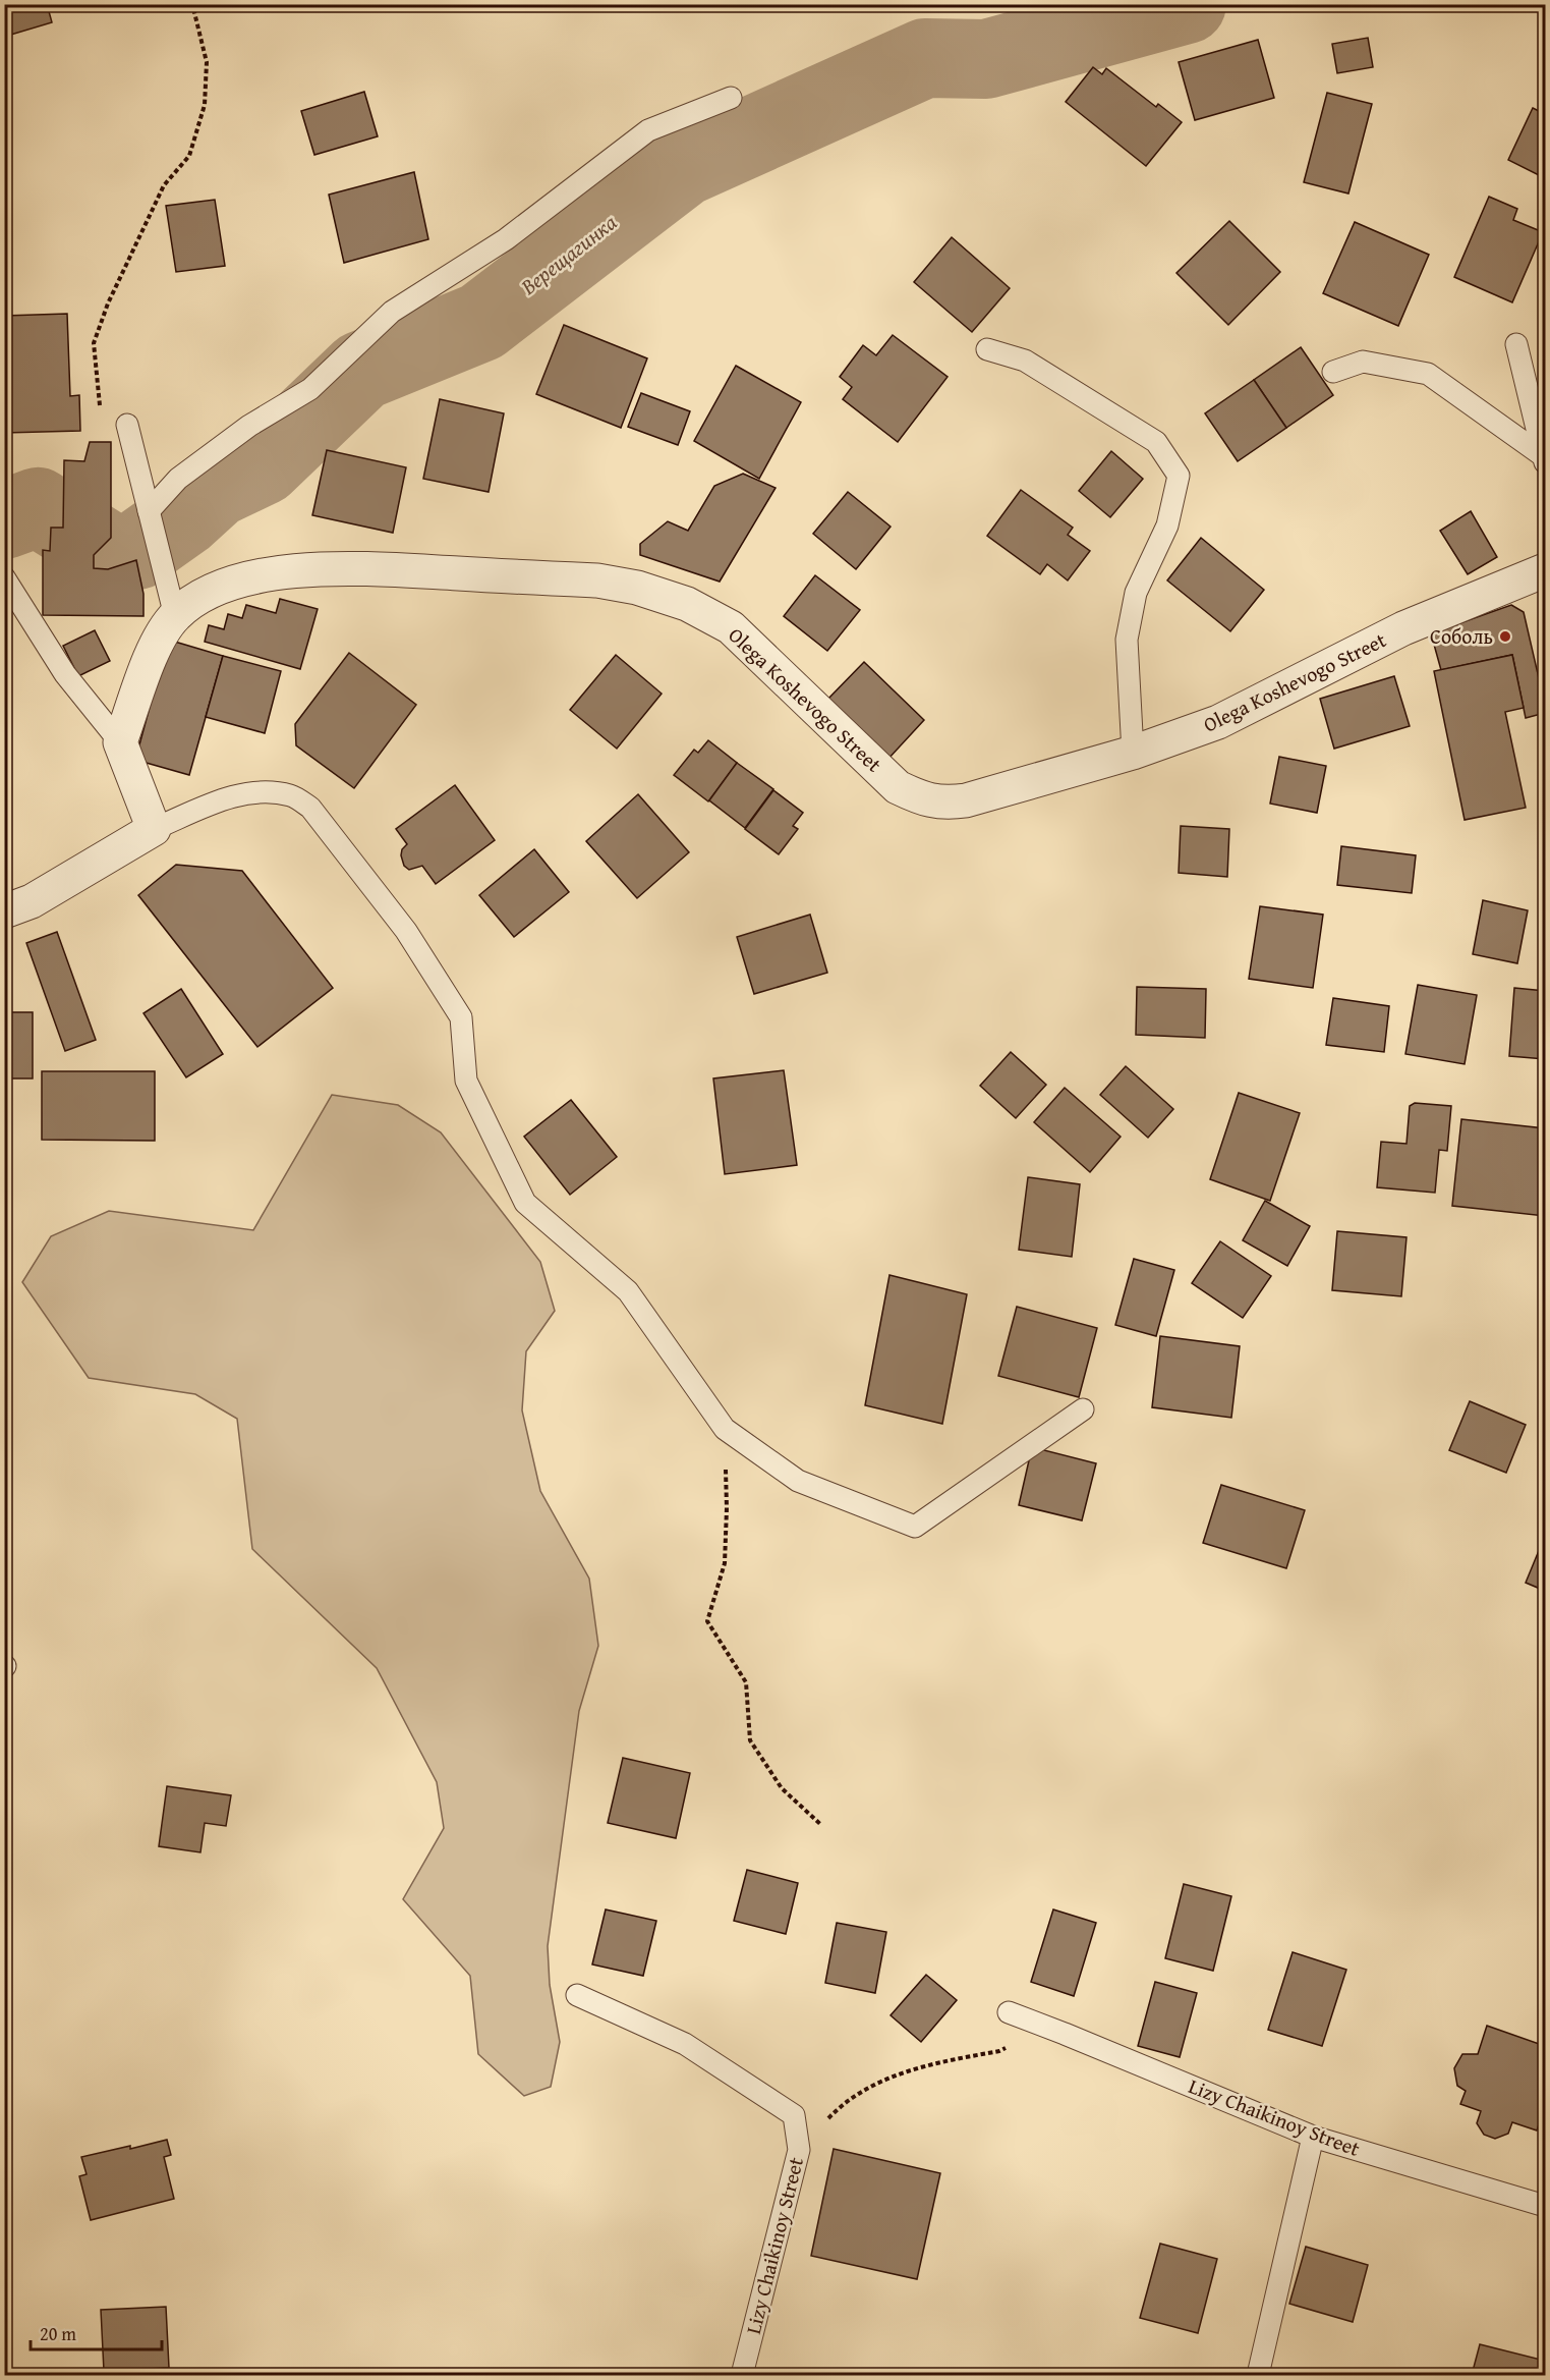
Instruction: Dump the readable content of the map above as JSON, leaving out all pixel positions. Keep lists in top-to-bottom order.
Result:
{
  "streets": {
    "street": ["Olega Koshevogo Street"],
    "lane": ["Lizy Chaikinoy Street"]
  },
  "water": ["Верещагинка"],
  "places": ["Соболь"],
  "scale_bar": "20 m"
}
